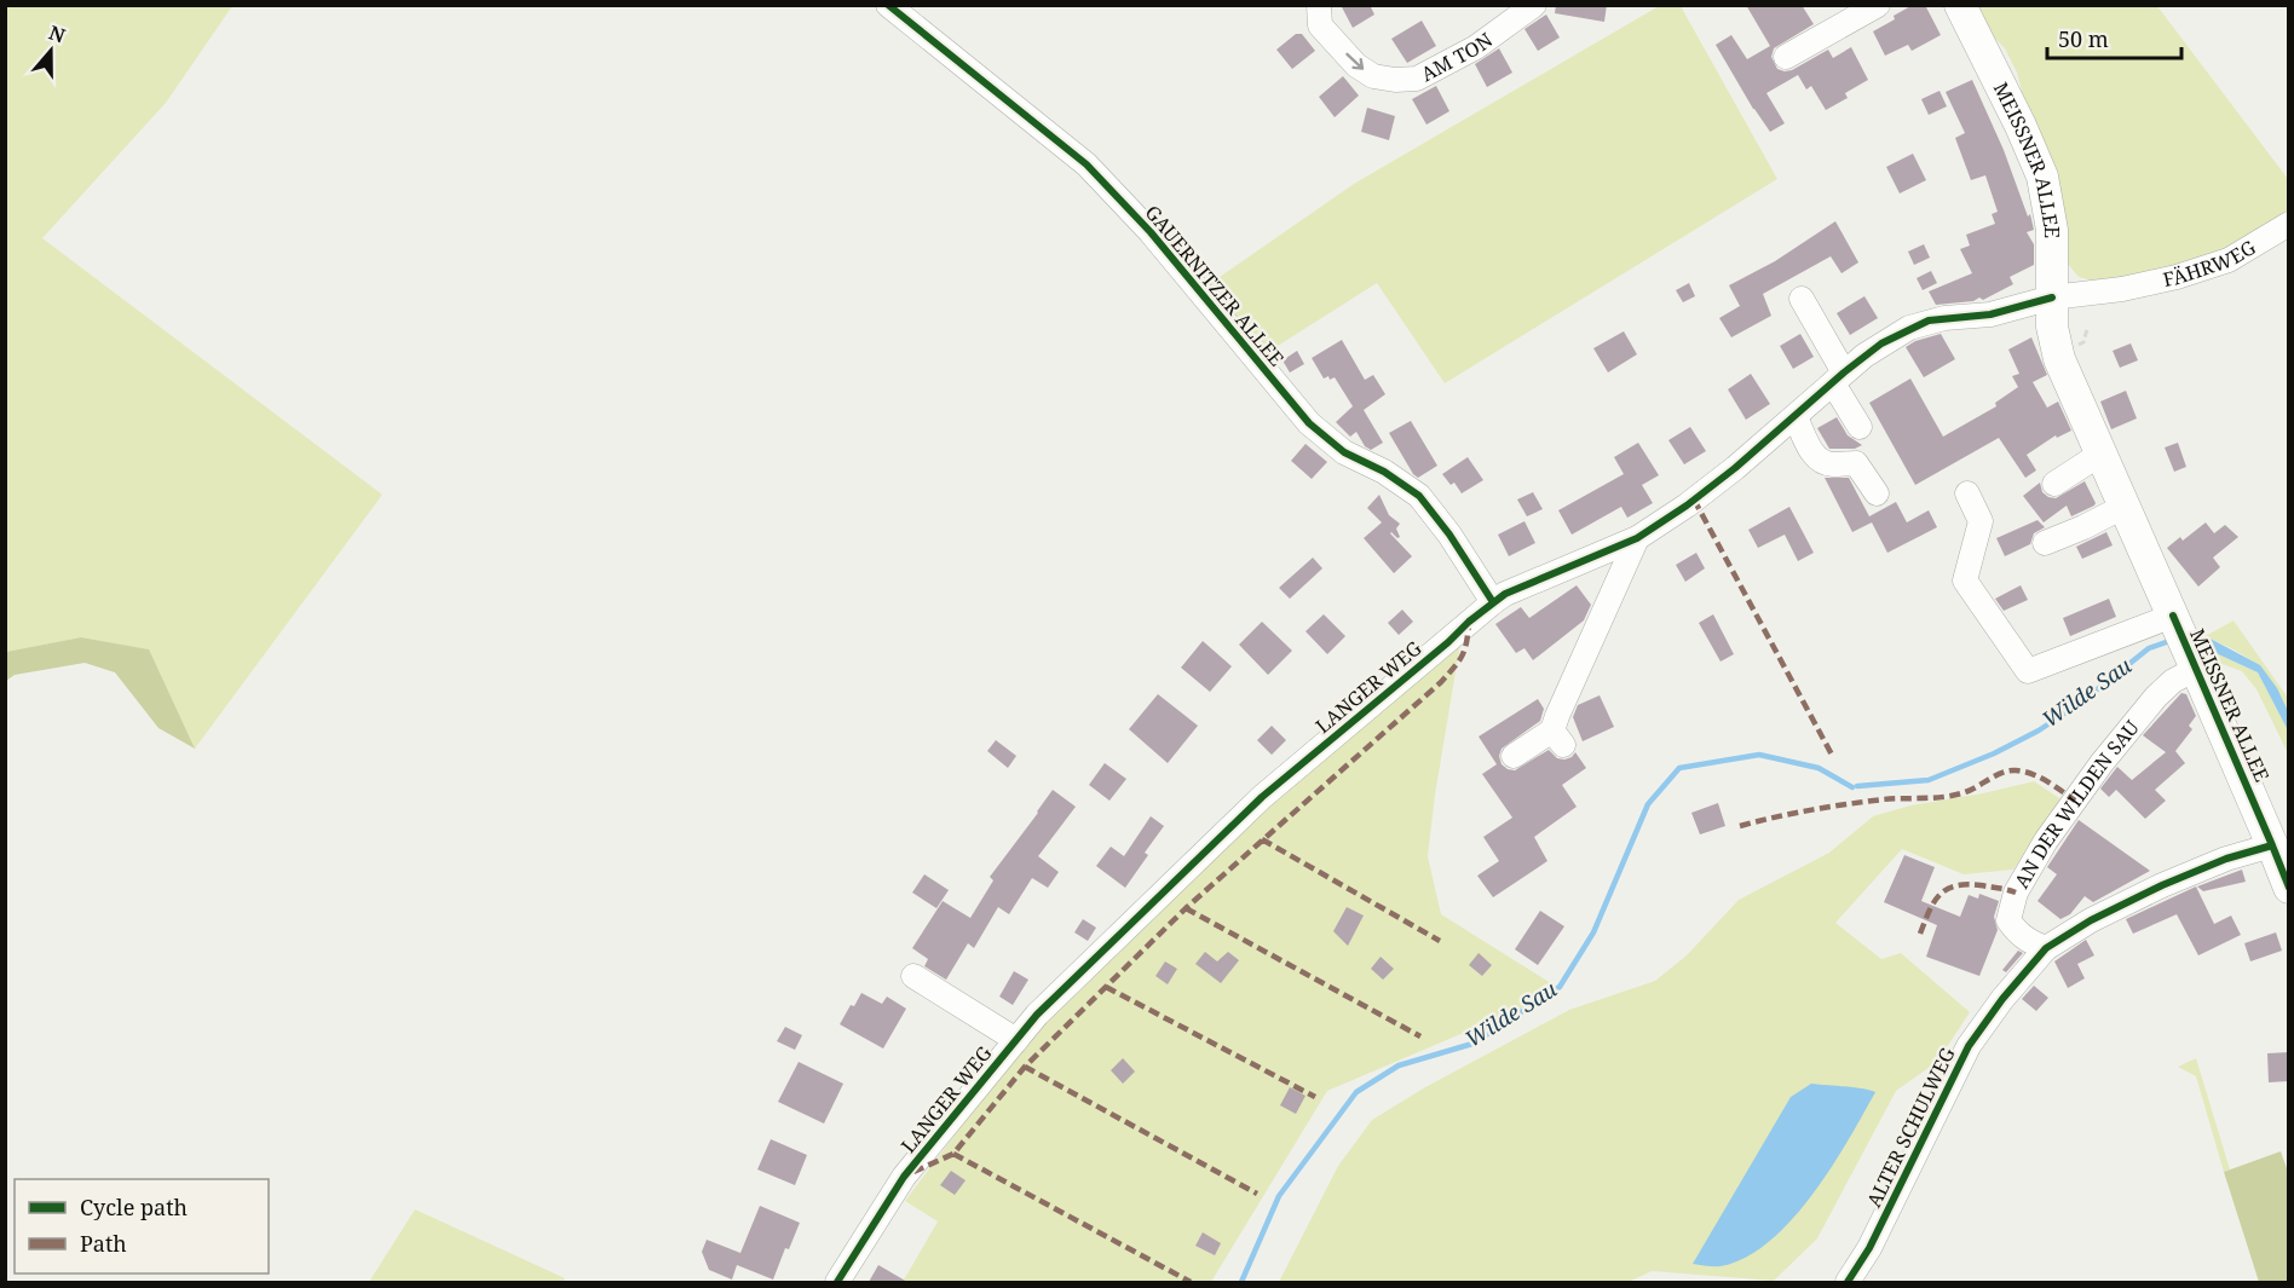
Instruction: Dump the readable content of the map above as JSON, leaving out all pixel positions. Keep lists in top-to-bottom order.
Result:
{
  "streets": {
    "main road": ["MEISSNER ALLEE"],
    "street": [
      "AM TON",
      "FÄHRWEG",
      "GAUERNITZER ALLEE",
      "LANGER WEG",
      "AN DER WILDEN SAU",
      "ALTER SCHULWEG"
    ]
  },
  "crossings": [
    ["MEISSNER ALLEE", "FÄHRWEG"],
    ["MEISSNER ALLEE", "LANGER WEG"],
    ["MEISSNER ALLEE", "AN DER WILDEN SAU"],
    ["MEISSNER ALLEE", "ALTER SCHULWEG"],
    ["FÄHRWEG", "LANGER WEG"],
    ["GAUERNITZER ALLEE", "LANGER WEG"],
    ["AN DER WILDEN SAU", "ALTER SCHULWEG"]
  ],
  "water": ["Wilde Sau"],
  "legend": ["Cycle path", "Path"],
  "scale_bar": "50 m",
  "north": "top"
}
